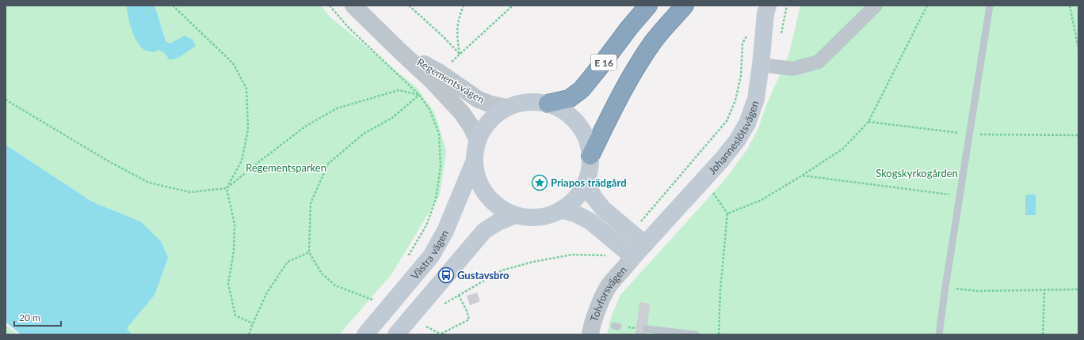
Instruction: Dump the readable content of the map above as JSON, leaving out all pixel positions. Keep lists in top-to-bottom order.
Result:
{
  "streets": {
    "highway": ["E 16"],
    "main road": ["Johanneslötsvägen", "Västra vägen"],
    "street": ["Regementsvägen", "Tolvforsvägen"]
  },
  "crossings": [
    ["Johanneslötsvägen", "Tolvforsvägen"]
  ],
  "parks": ["Regementsparken", "Skogskyrkogården"],
  "places": {
    "place": ["Priapos trädgård"],
    "bus stop": ["Gustavsbro"]
  },
  "scale_bar": "20 m"
}
